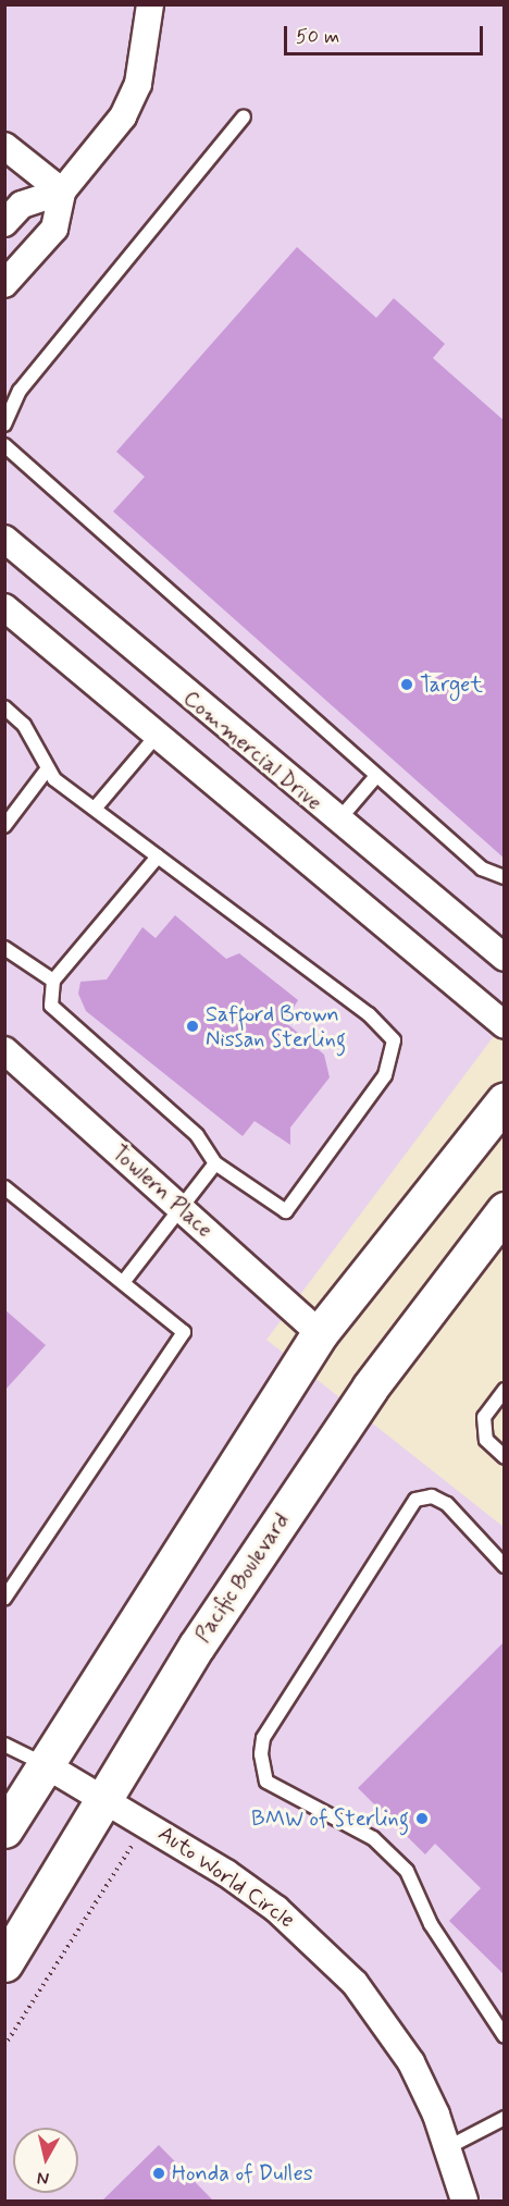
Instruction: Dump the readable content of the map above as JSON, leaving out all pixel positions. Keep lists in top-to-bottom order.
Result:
{
  "streets": {
    "main road": ["Pacific Boulevard"],
    "street": ["Commercial Drive", "Towlern Place", "Auto World Circle"]
  },
  "crossings": [
    ["Pacific Boulevard", "Auto World Circle"]
  ],
  "places": [
    "Target",
    "Safford Brown Nissan Sterling",
    "BMW of Sterling",
    "Honda of Dulles"
  ],
  "scale_bar": "50 m",
  "north": "bottom"
}
